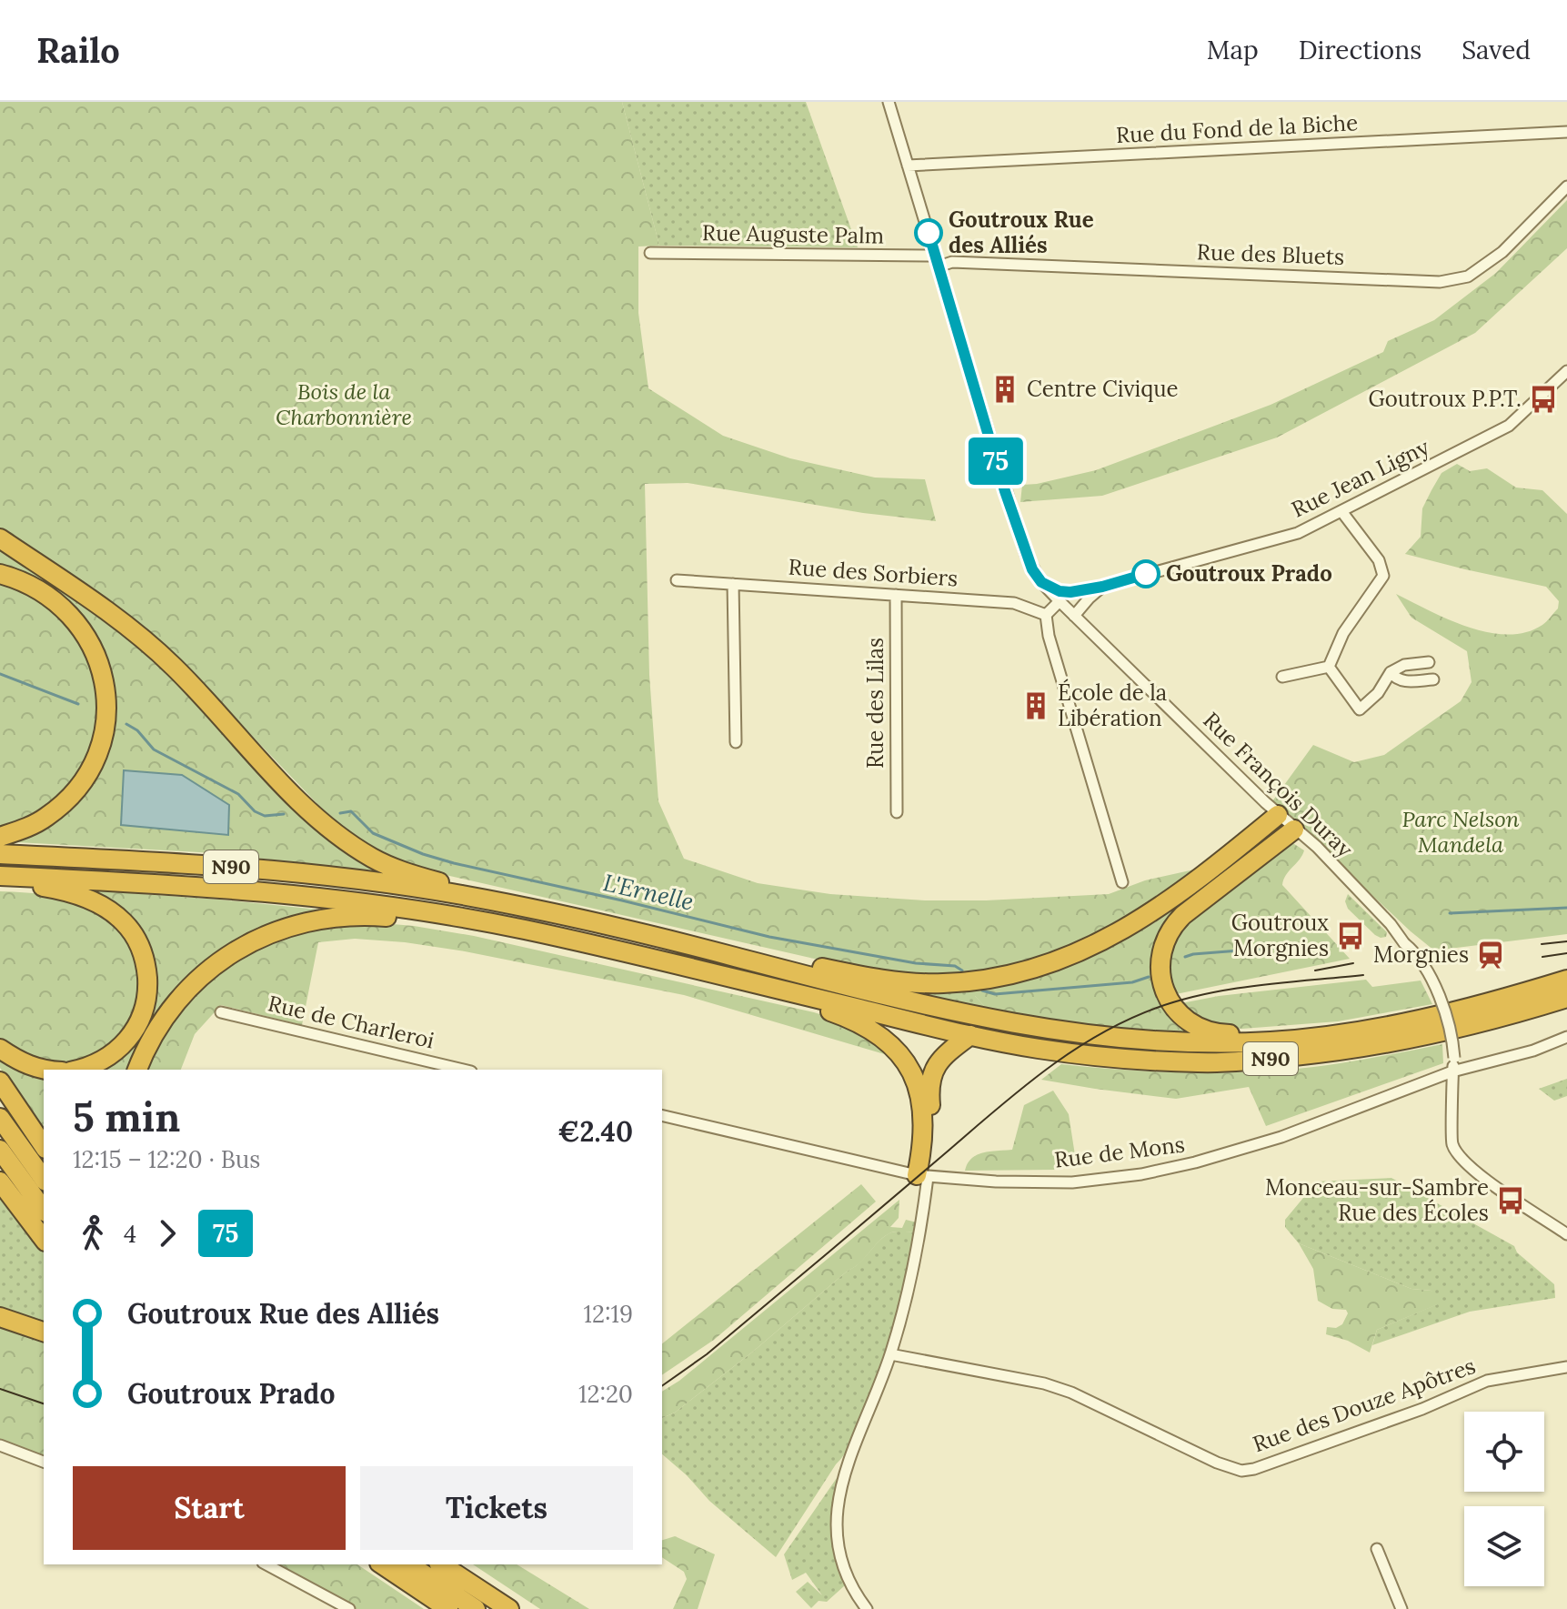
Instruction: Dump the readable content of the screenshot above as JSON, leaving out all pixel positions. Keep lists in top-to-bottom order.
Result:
{
  "streets": {
    "highway": ["N90"],
    "street": [
      "Rue du Fond de la Biche",
      "Rue Auguste Palm",
      "Rue des Bluets",
      "Rue Jean Ligny",
      "Rue des Sorbiers",
      "Rue des Lilas",
      "Rue François Duray",
      "Rue de Charleroi",
      "Rue de Mons",
      "Rue des Douze Apôtres"
    ]
  },
  "crossings": [
    ["Rue du Fond de la Biche", "Rue François Duray"],
    ["Rue Auguste Palm", "Rue des Bluets"],
    ["Rue Auguste Palm", "Rue François Duray"],
    ["Rue des Bluets", "Rue François Duray"],
    ["Rue Jean Ligny", "Rue François Duray"],
    ["Rue des Sorbiers", "Rue des Lilas"],
    ["Rue François Duray", "Rue de Mons"]
  ],
  "water": ["L'Ernelle"],
  "parks": ["Bois de la Charbonnière", "Parc Nelson Mandela"],
  "places": {
    "other": ["Goutroux Rue des Alliés", "Goutroux Prado"],
    "building": ["Centre Civique", "École de la Libération"],
    "bus stop": ["Goutroux P.P.T.", "Goutroux Morgnies", "Monceau-sur-Sambre Rue des Écoles"],
    "station": ["Morgnies"]
  },
  "lines": ["bus line 75"],
  "page": {
    "header": "Railo",
    "nav": ["Map", "Directions", "Saved"],
    "on_map": "75",
    "heading": ["5 min", "12:15 – 12:20 · Bus", "€2.40"],
    "legs": ["4", "75"],
    "list": [
      {
        "name": "Goutroux Rue des Alliés",
        "value": "12:19"
      },
      {
        "name": "Goutroux Prado",
        "value": "12:20"
      }
    ],
    "buttons": ["Start", "Tickets"]
  }
}
